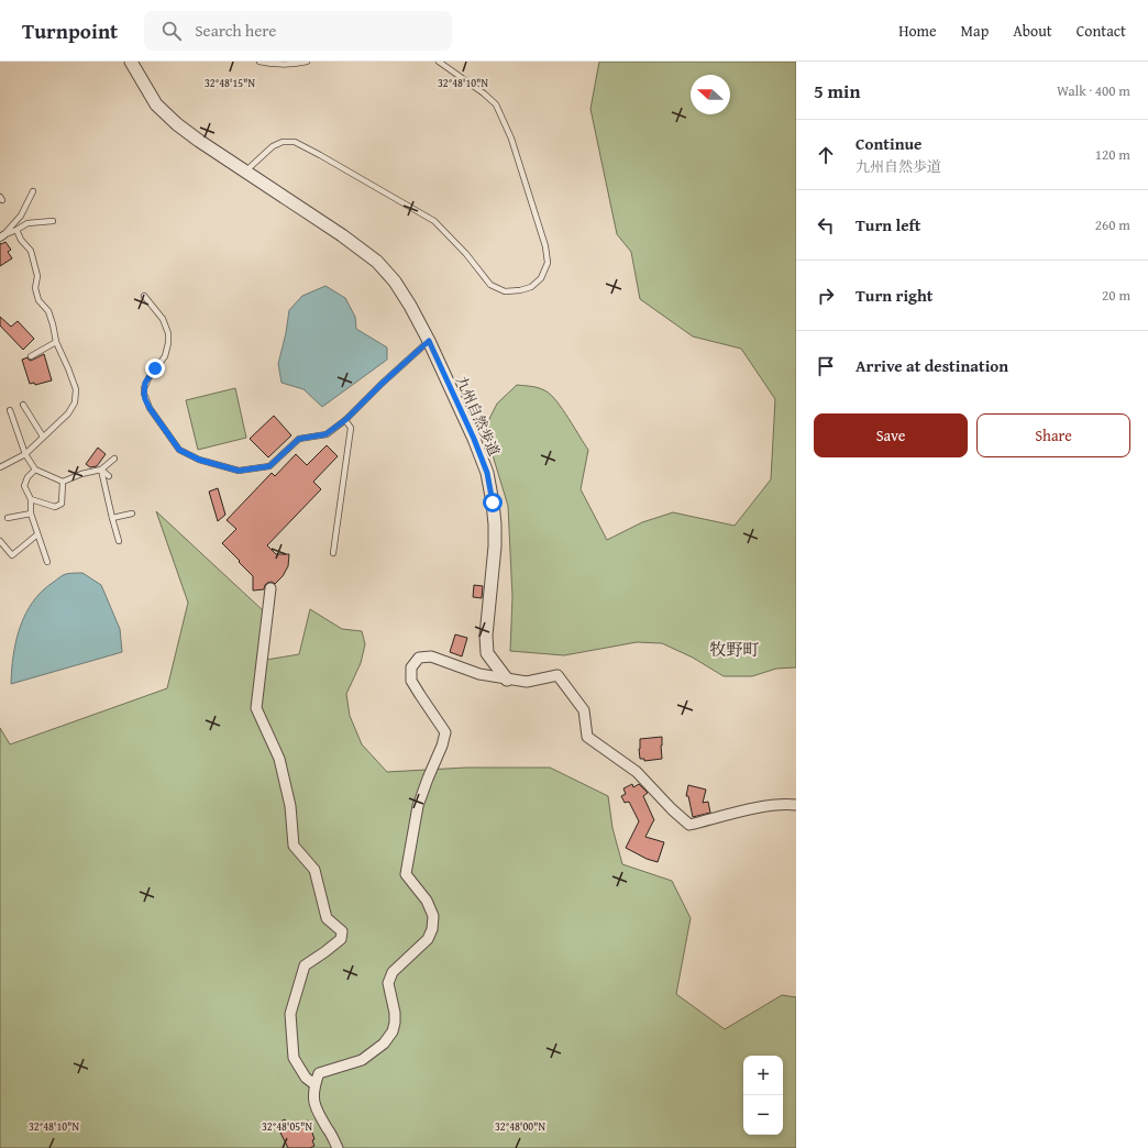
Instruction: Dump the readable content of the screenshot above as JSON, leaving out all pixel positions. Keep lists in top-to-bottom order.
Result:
{
  "streets": {
    "street": ["九州自然歩道"]
  },
  "districts": ["牧野町"],
  "north": "left",
  "page": {
    "header": "Turnpoint",
    "search": "Search here",
    "nav": [
      "Home",
      "Map",
      "About",
      "Contact"
    ],
    "heading": ["5 min", "Walk · 400 m"],
    "list": [
      ["Continue", "九州自然歩道", "120 m"],
      ["Turn left", "260 m"],
      ["Turn right", "20 m"],
      "Arrive at destination"
    ],
    "buttons": ["Save", "Share"],
    "map_buttons": ["+", "−"]
  },
  "coordinates": [
    "32°48'10\"N",
    "32°48'15\"N",
    "32°48'05\"N",
    "32°48'00\"N"
  ]
}
